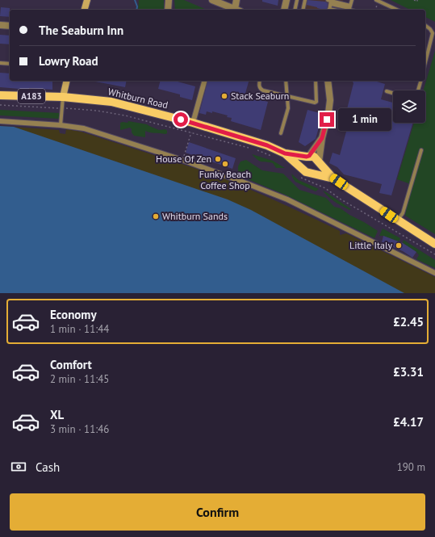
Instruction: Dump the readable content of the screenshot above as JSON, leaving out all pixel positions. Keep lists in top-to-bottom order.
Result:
{
  "streets": {
    "main road": ["A183", "Whitburn Road"]
  },
  "crossings": [
    ["A183", "Whitburn Road"]
  ],
  "places": [
    "Stack Seaburn",
    "House Of Zen",
    "Funky Beach Coffee Shop",
    "Whitburn Sands",
    "Little Italy"
  ],
  "page": {
    "banner": ["The Seaburn Inn", "Lowry Road"],
    "bubble": "1 min",
    "list": [
      {
        "name": "Economy",
        "note": "1 min · 11:44",
        "value": "£2.45"
      },
      {
        "name": "Comfort",
        "note": "2 min · 11:45",
        "value": "£3.31"
      },
      {
        "name": "XL",
        "note": "3 min · 11:46",
        "value": "£4.17"
      }
    ],
    "pay": ["Cash", "190 m"],
    "buttons": "Confirm"
  }
}
